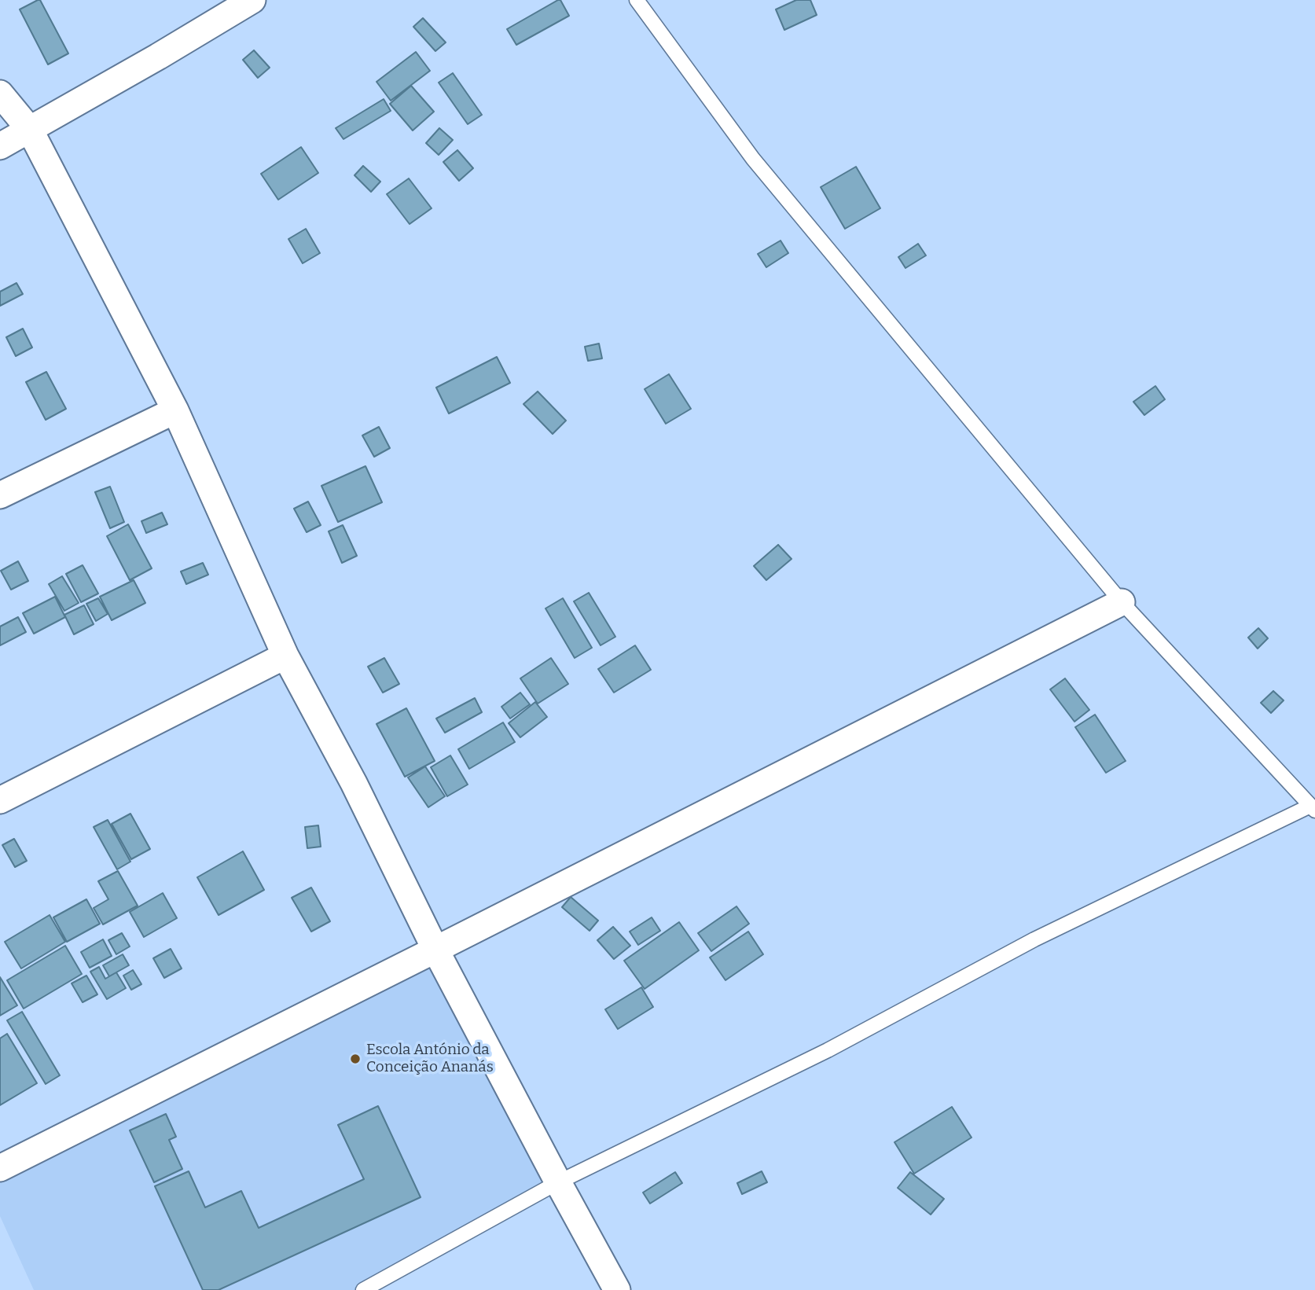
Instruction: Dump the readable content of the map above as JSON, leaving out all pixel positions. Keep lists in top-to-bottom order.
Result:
{
  "places": ["Escola António da Conceição Ananás"]
}
